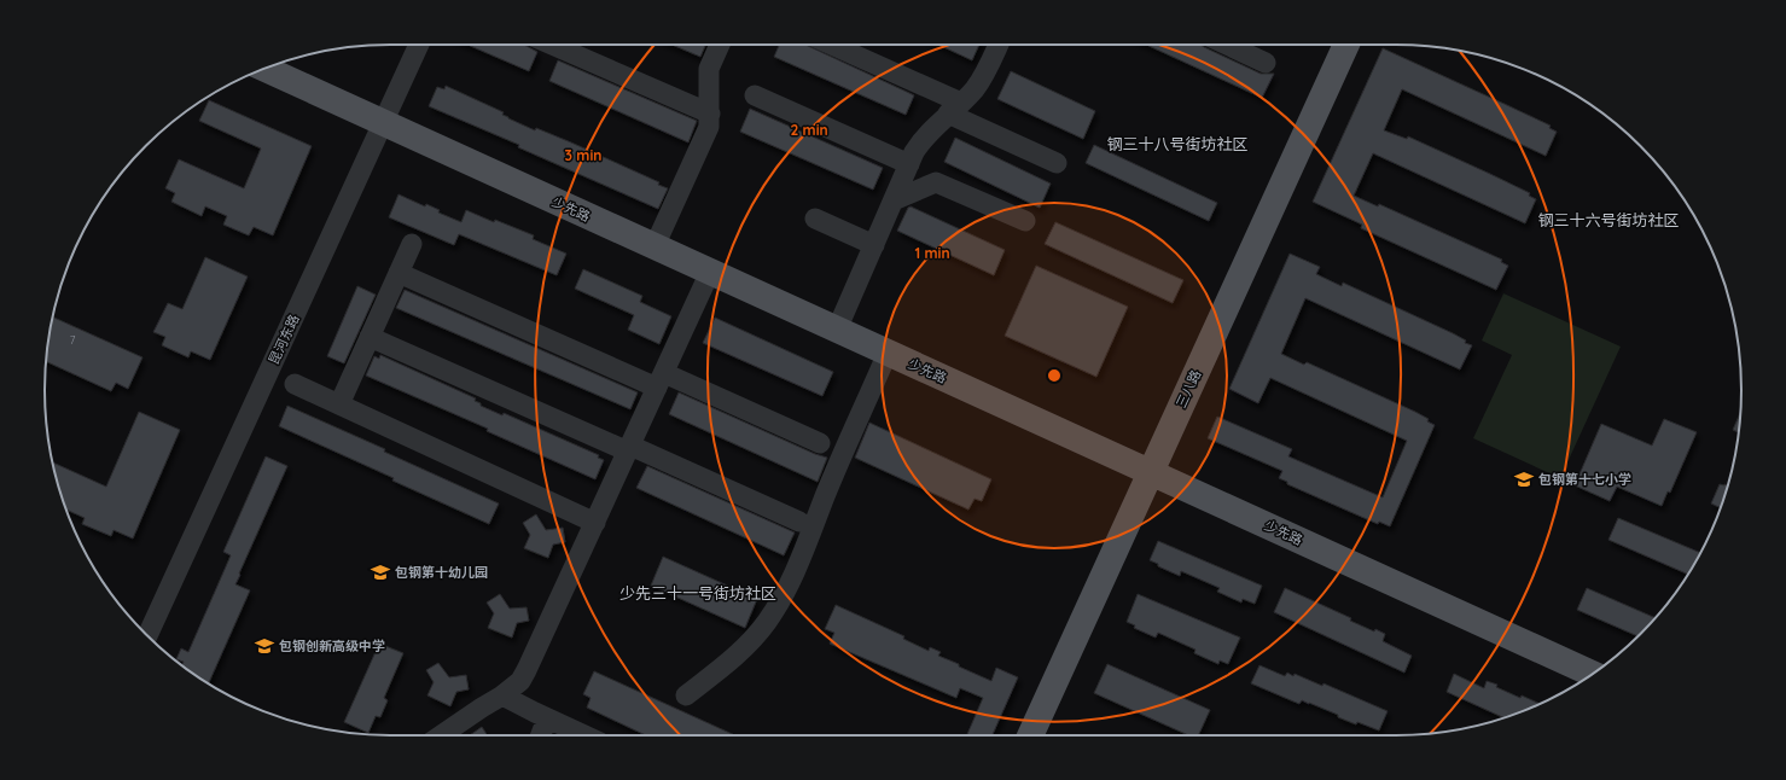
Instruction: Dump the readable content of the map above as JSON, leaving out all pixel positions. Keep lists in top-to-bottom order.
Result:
{
  "streets": {
    "main road": ["少先路", "三八路"],
    "street": ["昆河东路"]
  },
  "crossings": [
    ["少先路", "昆河东路"],
    ["少先路", "三八路"]
  ],
  "districts": ["钢三十八号街坊社区", "钢三十六号街坊社区", "少先三十一号街坊社区"],
  "places": {
    "school or university": ["包钢第十七小学", "包钢第十幼儿园", "包钢创新高级中学"]
  },
  "house_numbers": ["7"],
  "rings": ["2 min", "3 min", "1 min"]
}
